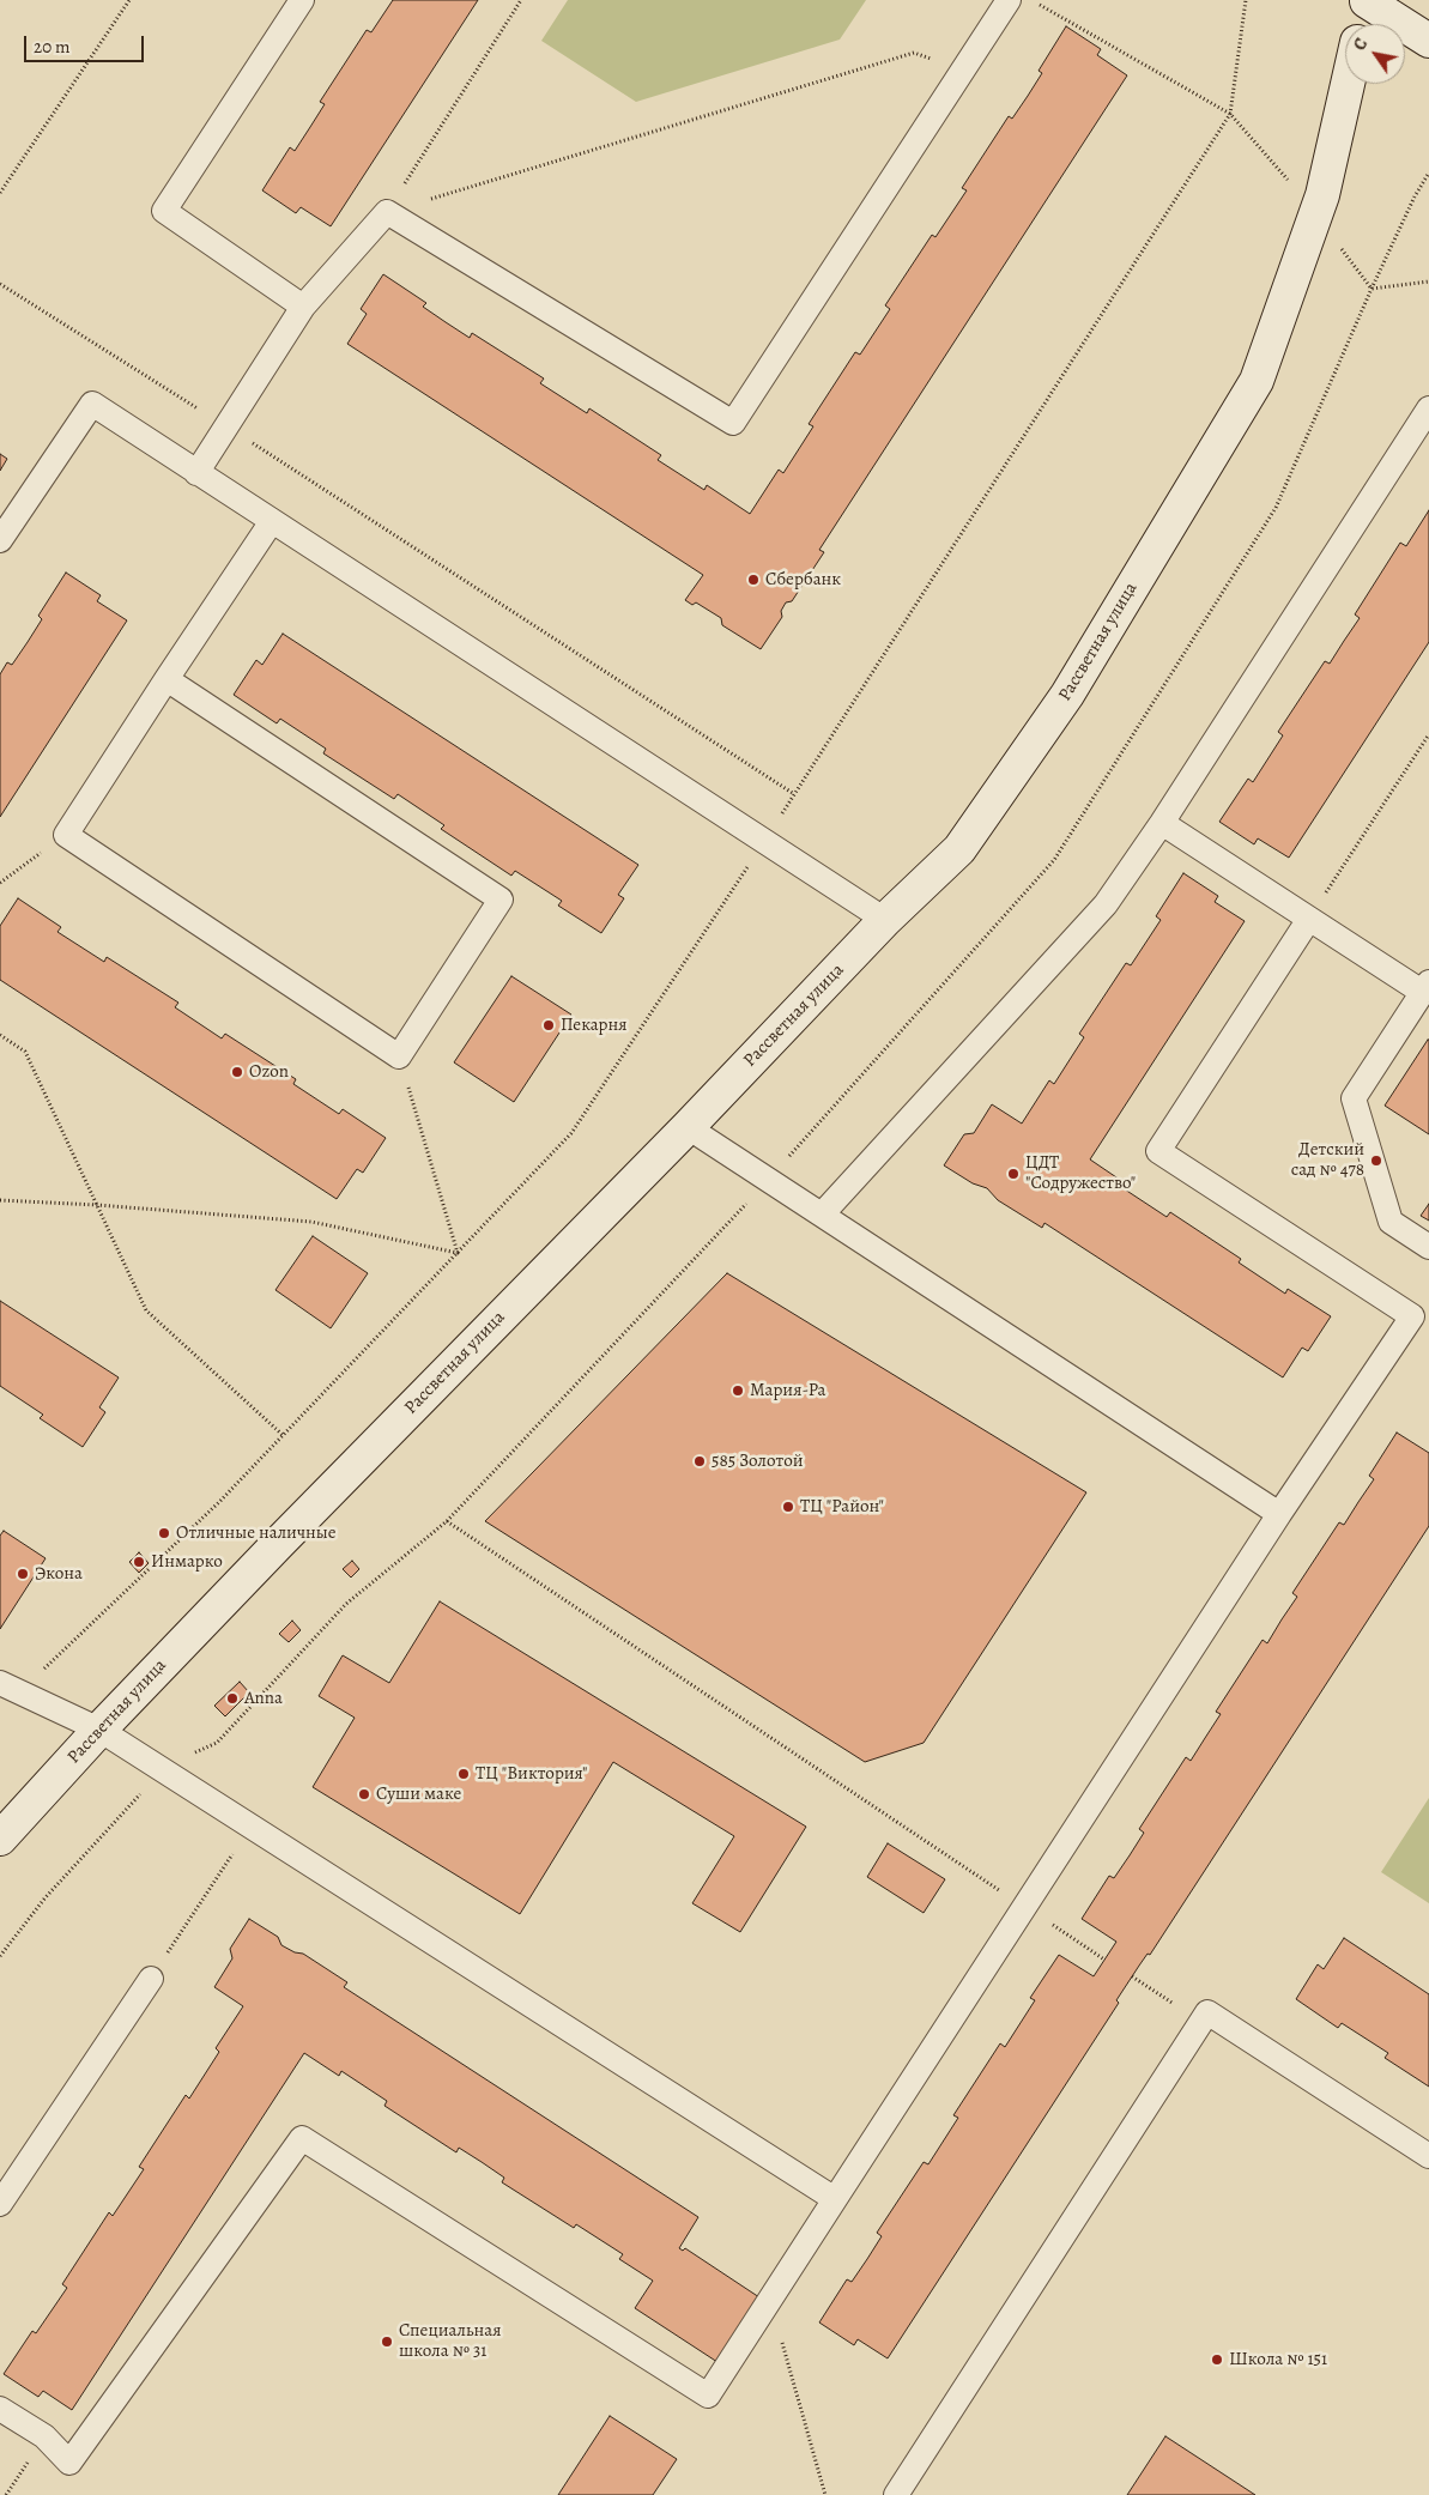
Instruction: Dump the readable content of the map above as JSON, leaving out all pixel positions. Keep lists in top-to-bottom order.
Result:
{
  "streets": {
    "street": ["Рассветная улица"]
  },
  "places": [
    "Сбербанк",
    "Пекарня",
    "Ozon",
    "Детский сад № 478",
    "ЦДТ \"Содружество\"",
    "Мария-Ра",
    "585 Золотой",
    "ТЦ \"Район\"",
    "Отличные наличные",
    "Инмарко",
    "Экона",
    "Anna",
    "ТЦ \"Виктория\"",
    "Суши маке",
    "Специальная школа № 31",
    "Школа № 151"
  ],
  "scale_bar": "20 m",
  "north": "top left"
}
